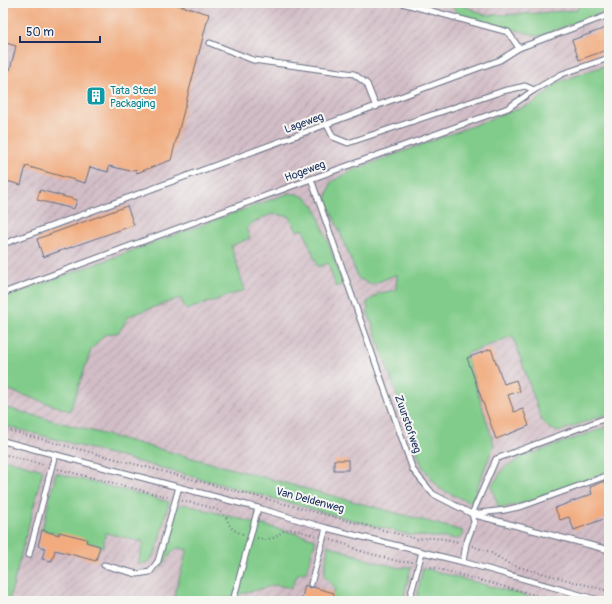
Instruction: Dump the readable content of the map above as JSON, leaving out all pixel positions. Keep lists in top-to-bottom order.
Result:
{
  "streets": {
    "lane": [
      "Lageweg",
      "Hogeweg",
      "Zuurstofweg",
      "Van Deldenweg"
    ]
  },
  "crossings": [
    ["Hogeweg", "Zuurstofweg"]
  ],
  "places": {
    "building": ["Tata Steel Packaging"]
  },
  "scale_bar": "50 m"
}
